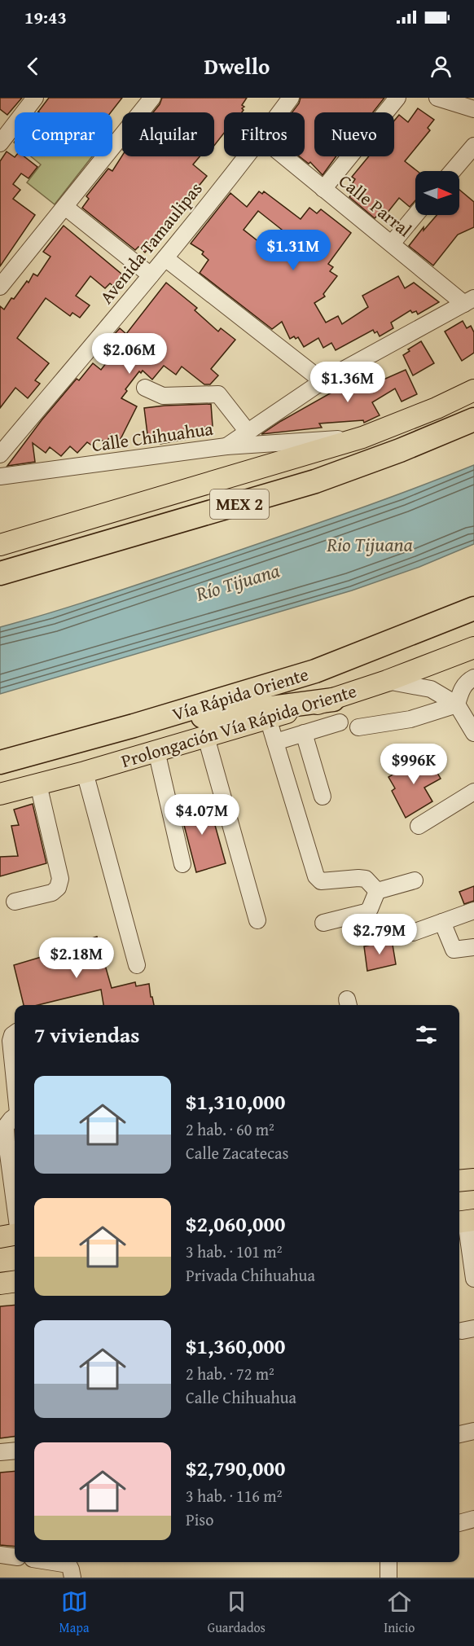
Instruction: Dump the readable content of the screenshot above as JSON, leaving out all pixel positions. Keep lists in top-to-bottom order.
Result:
{
  "streets": {
    "highway": ["MEX 2", "Vía Rápida Oriente"],
    "main road": ["Prolongación Vía Rápida Oriente"],
    "street": ["Calle Parral", "Avenida Tamaulipas", "Calle Chihuahua"]
  },
  "crossings": [
    ["Calle Parral", "Calle Chihuahua"]
  ],
  "water": ["Rio Tijuana", "Río Tijuana"],
  "north": "right",
  "page": {
    "status": "19:43",
    "header": "Dwello",
    "chip": [
      "Comprar",
      "Alquilar",
      "Filtros",
      "Nuevo"
    ],
    "price": [
      "$1.31M",
      "$2.06M",
      "$1.36M",
      "$996K",
      "$4.07M",
      "$2.79M",
      "$2.18M"
    ],
    "heading": "7 viviendas",
    "list": [
      {
        "name": "$1,310,000",
        "note": "2 hab. · 60 m² · Calle Zacatecas"
      },
      {
        "name": "$2,060,000",
        "note": "3 hab. · 101 m² · Privada Chihuahua"
      },
      {
        "name": "$1,360,000",
        "note": "2 hab. · 72 m² · Calle Chihuahua"
      },
      {
        "name": "$2,790,000",
        "note": "3 hab. · 116 m² · Piso"
      }
    ],
    "tabs": ["Mapa", "Guardados", "Inicio"]
  }
}
